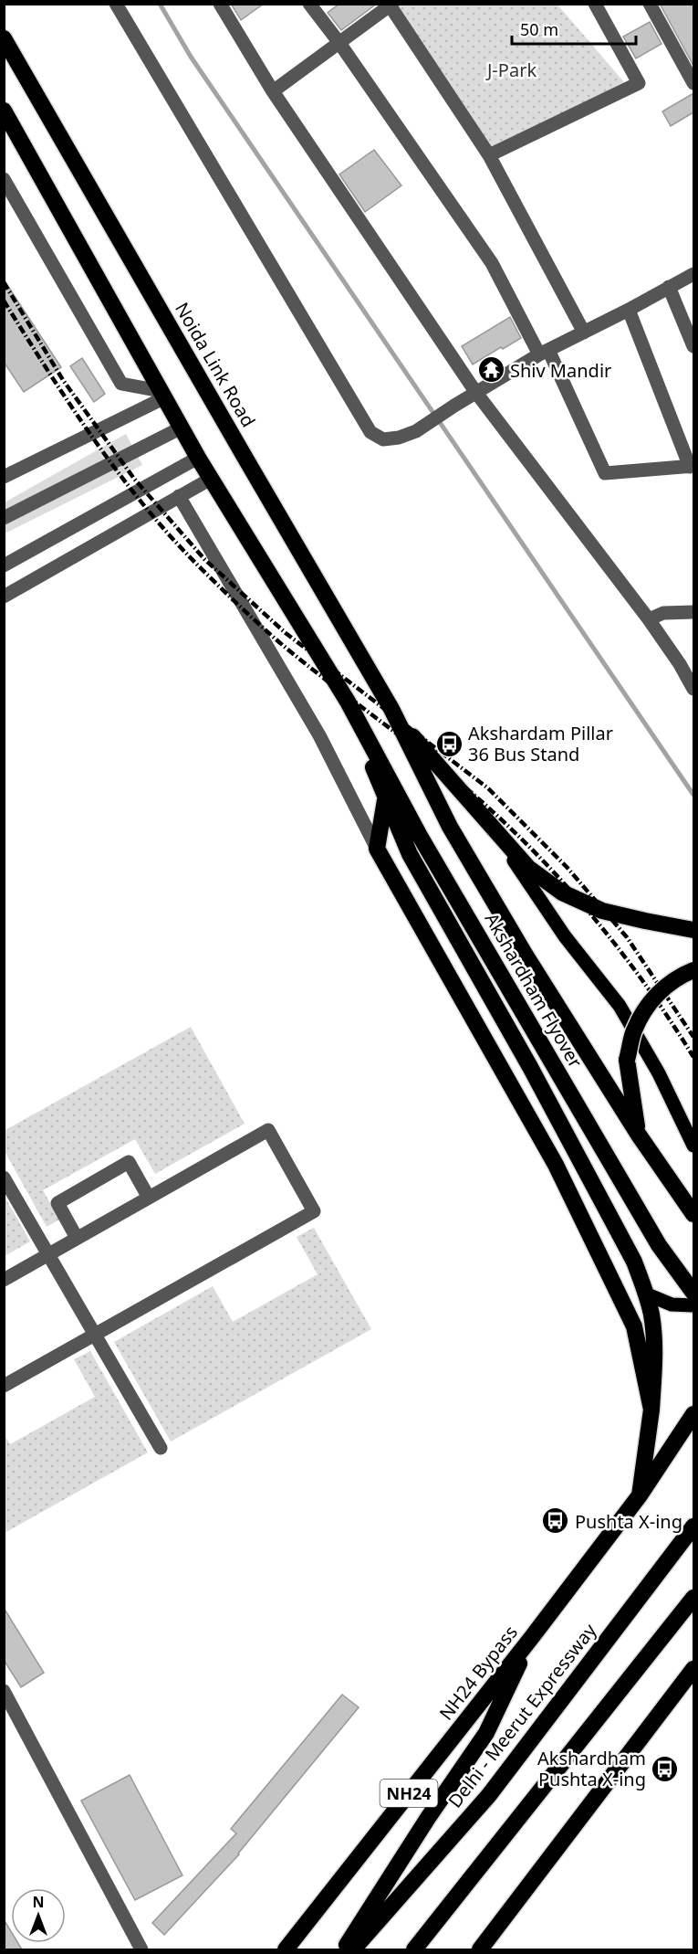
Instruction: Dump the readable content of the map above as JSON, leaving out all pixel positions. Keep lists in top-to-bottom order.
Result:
{
  "streets": {
    "highway": [
      "Noida Link Road",
      "Akshardham Flyover",
      "NH24 Bypass",
      "Delhi - Meerut Expressway",
      "NH24"
    ]
  },
  "crossings": [
    ["Noida Link Road", "Akshardham Flyover"]
  ],
  "parks": ["J-Park"],
  "places": {
    "temple": ["Shiv Mandir"],
    "bus stop": ["Akshardam Pillar 36 Bus Stand", "Pushta X-ing", "Akshardham Pushta X-ing"]
  },
  "scale_bar": "50 m",
  "north": "top"
}
